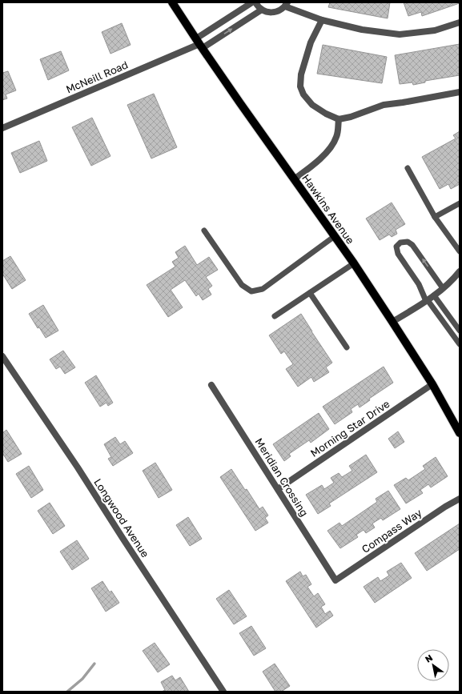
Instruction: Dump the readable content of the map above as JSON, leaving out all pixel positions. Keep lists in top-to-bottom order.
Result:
{
  "streets": {
    "main road": ["Hawkins Avenue"],
    "street": [
      "McNeill Road",
      "Morning Star Drive",
      "Meridian Crossing",
      "Longwood Avenue",
      "Compass Way"
    ]
  },
  "crossings": [
    ["McNeill Road", "Hawkins Avenue"],
    ["Hawkins Avenue", "Morning Star Drive"],
    ["Morning Star Drive", "Meridian Crossing"],
    ["Meridian Crossing", "Compass Way"]
  ],
  "north": "top left"
}
